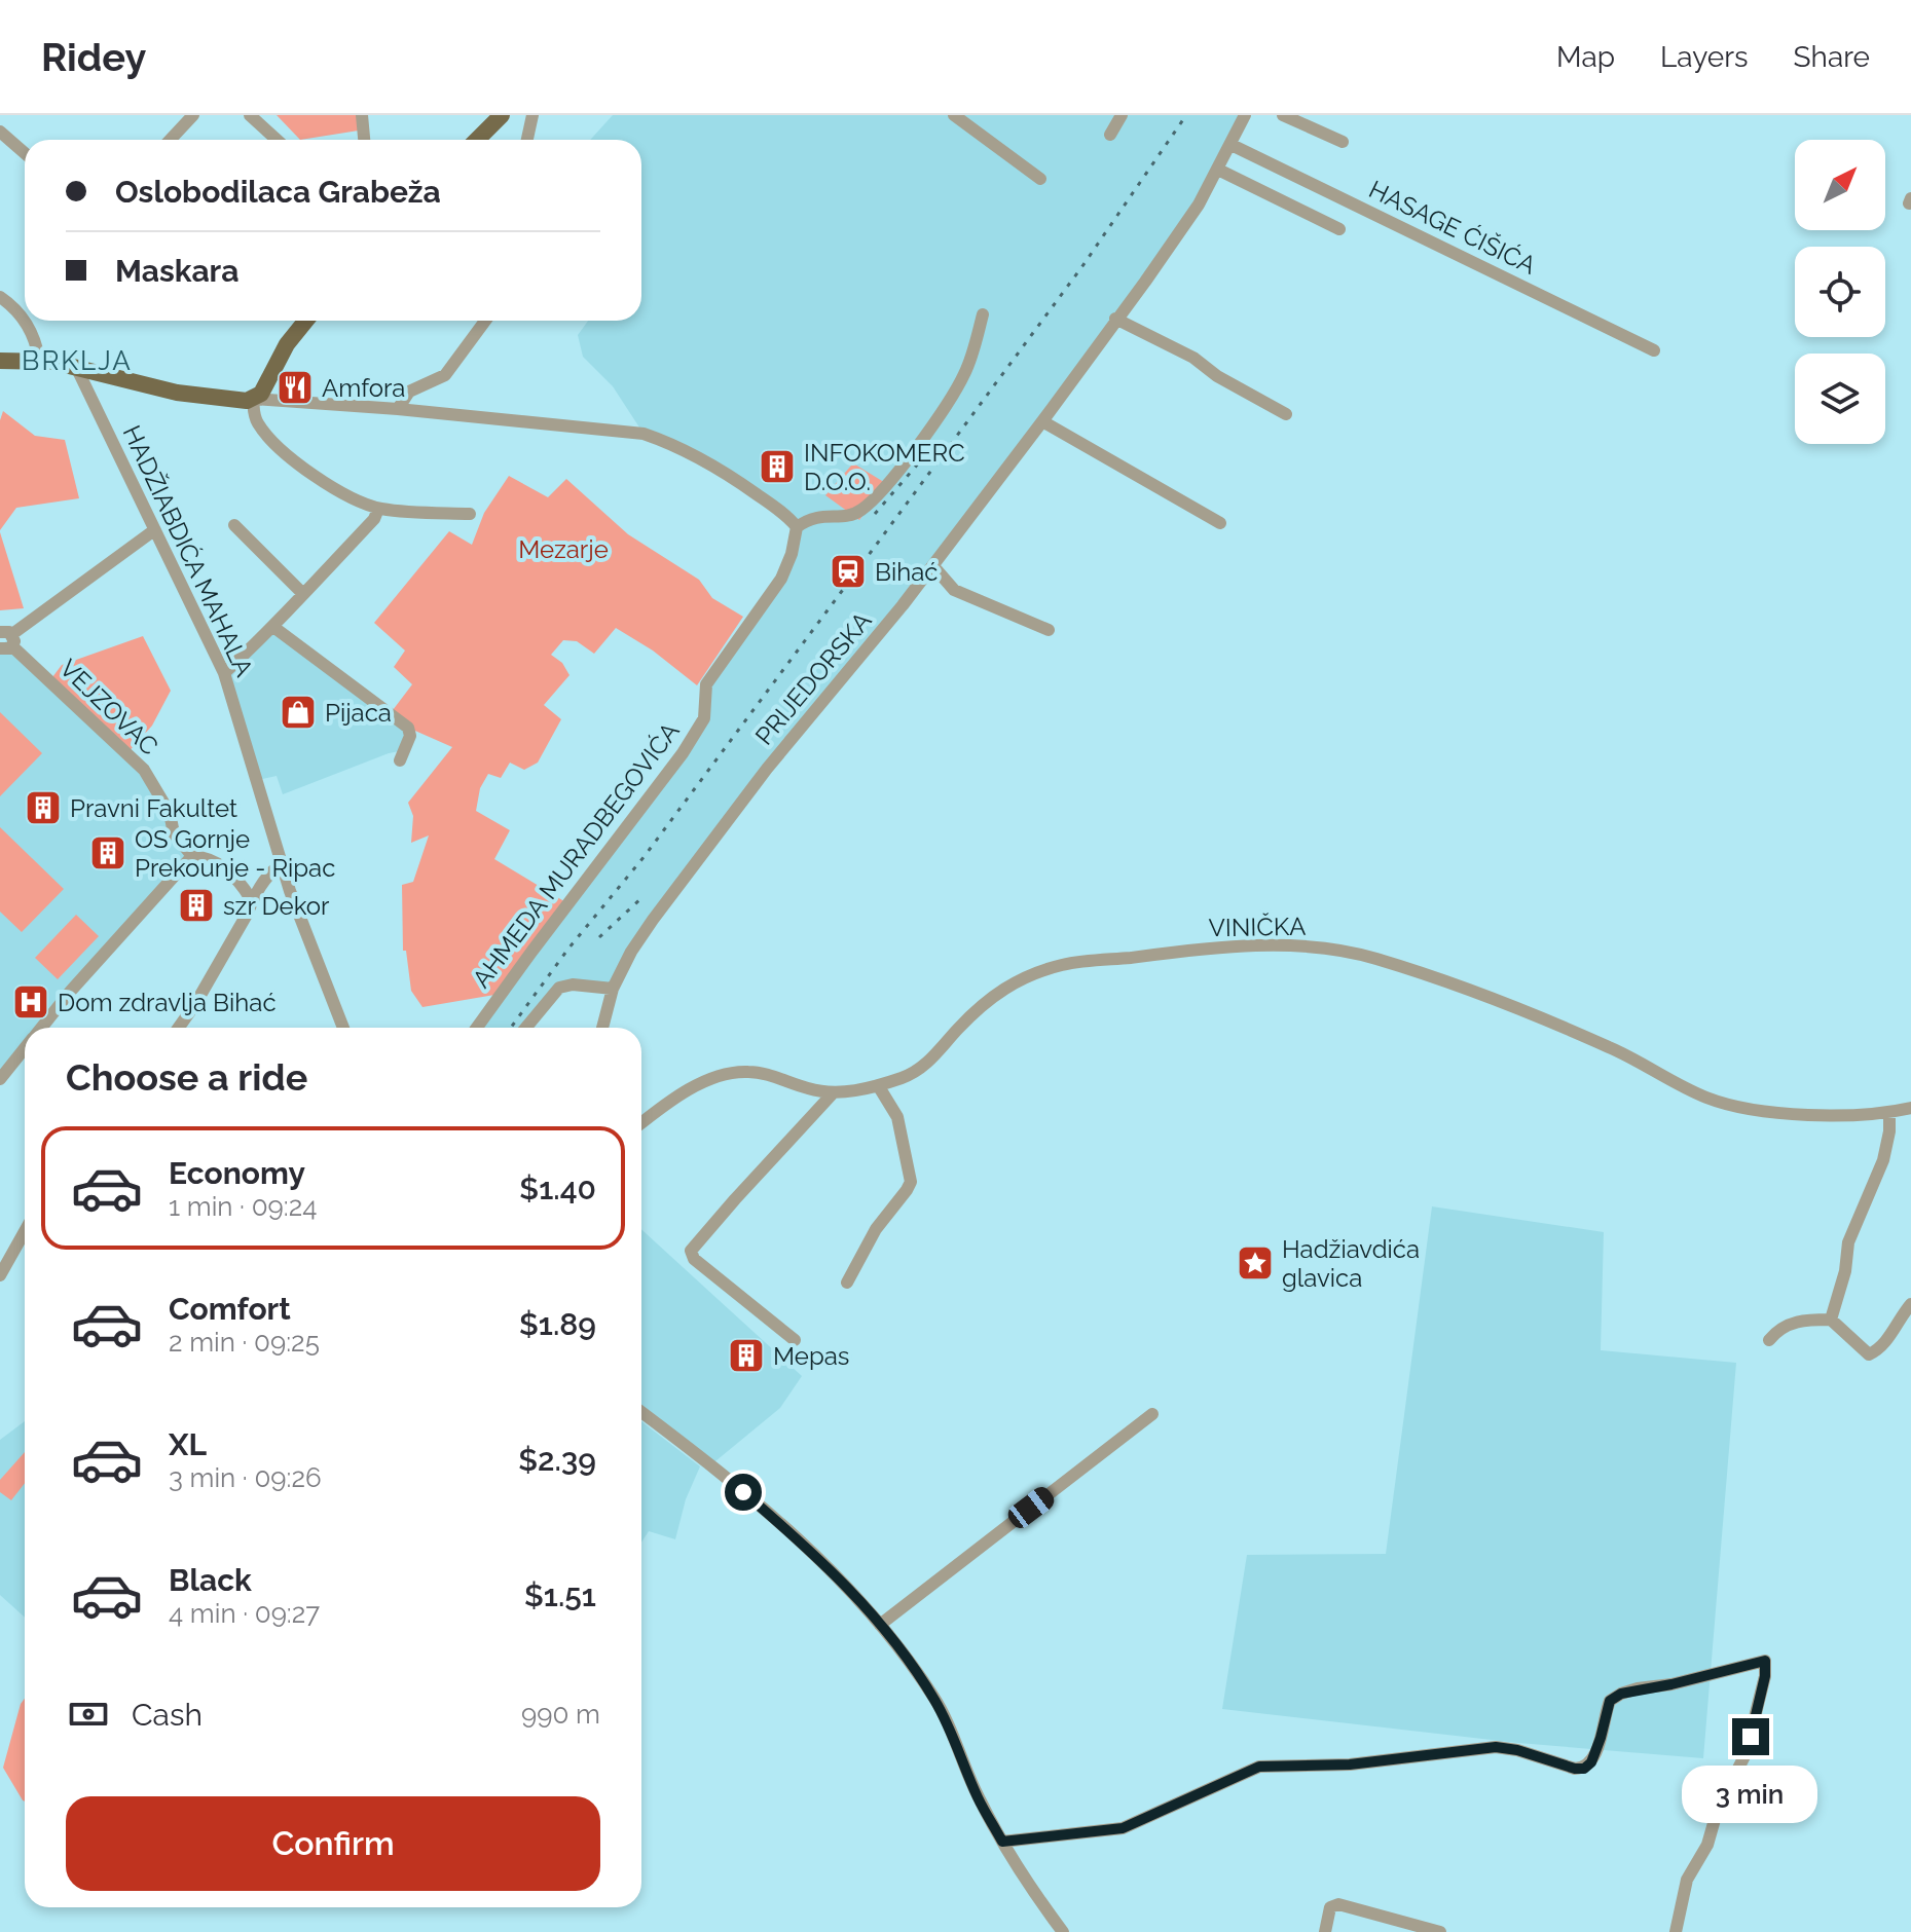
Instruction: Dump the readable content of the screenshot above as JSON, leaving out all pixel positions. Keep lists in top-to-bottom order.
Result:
{
  "streets": {
    "street": [
      "HASAGE ĆIŠIĆA",
      "HADŽIABDIĆA MAHALA",
      "PRIJEDORSKA",
      "VEJZOVAC",
      "AHMEDA MURADBEGOVIĆA",
      "VINIČKA"
    ]
  },
  "crossings": [
    ["HASAGE ĆIŠIĆA", "PRIJEDORSKA"]
  ],
  "districts": ["BRKLJA"],
  "parks": ["Mezarje"],
  "places": {
    "restaurant": ["Amfora"],
    "building": [
      "INFOKOMERC D.O.O.",
      "Pravni Fakultet",
      "OS Gornje Prekounje - Ripac",
      "szr Dekor",
      "Mepas"
    ],
    "station": ["Bihać"],
    "shop": ["Pijaca"],
    "hospital": ["Dom zdravlja Bihać"],
    "place": ["Hadžiavdića glavica"]
  },
  "north": "top right",
  "page": {
    "header": "Ridey",
    "nav": ["Map", "Layers", "Share"],
    "banner": ["Oslobodilaca Grabeža", "Maskara"],
    "heading": "Choose a ride",
    "list": [
      {
        "name": "Economy",
        "note": "1 min · 09:24",
        "value": "$1.40"
      },
      {
        "name": "Comfort",
        "note": "2 min · 09:25",
        "value": "$1.89"
      },
      {
        "name": "XL",
        "note": "3 min · 09:26",
        "value": "$2.39"
      },
      {
        "name": "Black",
        "note": "4 min · 09:27",
        "value": "$1.51"
      }
    ],
    "pay": ["Cash", "990 m"],
    "bubble": "3 min",
    "buttons": "Confirm"
  }
}
